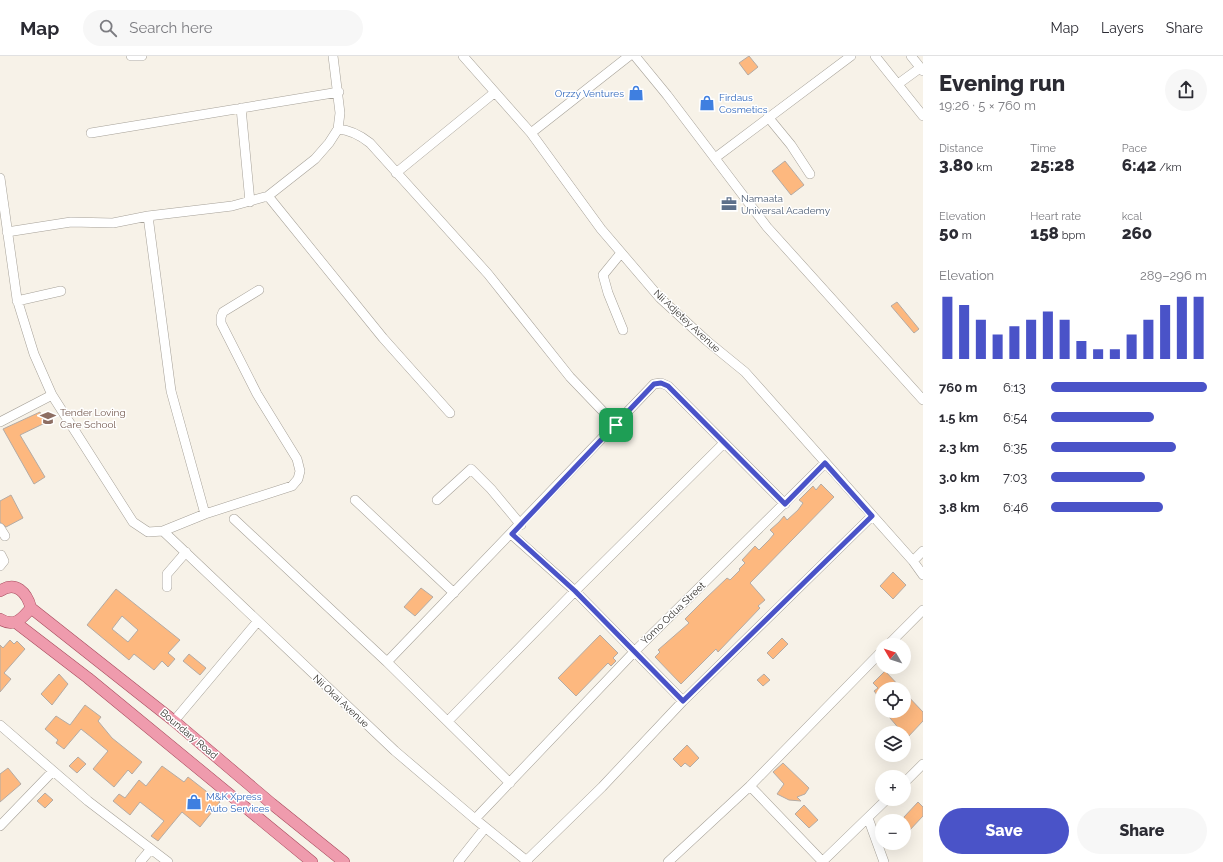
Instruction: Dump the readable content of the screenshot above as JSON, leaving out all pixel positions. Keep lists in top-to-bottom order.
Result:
{
  "streets": {
    "main road": ["Boundary Road"],
    "street": ["Nii Adjetey Avenue", "Yomo Odua Street", "Nii Okai Avenue"]
  },
  "crossings": [
    ["Nii Adjetey Avenue", "Yomo Odua Street"],
    ["Yomo Odua Street", "Nii Okai Avenue"]
  ],
  "places": {
    "shop": ["Orzzy Ventures", "Firdaus Cosmetics", "M&K Xpress Auto Services"],
    "office": ["Namaata Universal Academy"],
    "school or university": ["Tender Loving Care School"]
  },
  "north": "top left",
  "page": {
    "header": "Map",
    "search": "Search here",
    "nav": ["Map", "Layers", "Share"],
    "heading": ["Evening run", "19:26 · 5 × 760 m"],
    "stats": [
      ["Distance", "3.80 km"],
      ["Time", "25:28"],
      ["Pace", "6:42 /km"],
      ["Elevation", "50 m"],
      ["Heart rate", "158 bpm"],
      ["kcal", "260"]
    ],
    "chart": ["Elevation", "289–296 m"],
    "list": [
      {
        "name": "760 m",
        "note": "6:13"
      },
      {
        "name": "1.5 km",
        "note": "6:54"
      },
      {
        "name": "2.3 km",
        "note": "6:35"
      },
      {
        "name": "3.0 km",
        "note": "7:03"
      },
      {
        "name": "3.8 km",
        "note": "6:46"
      }
    ],
    "map_buttons": ["+", "−"],
    "buttons": ["Save", "Share"]
  }
}
